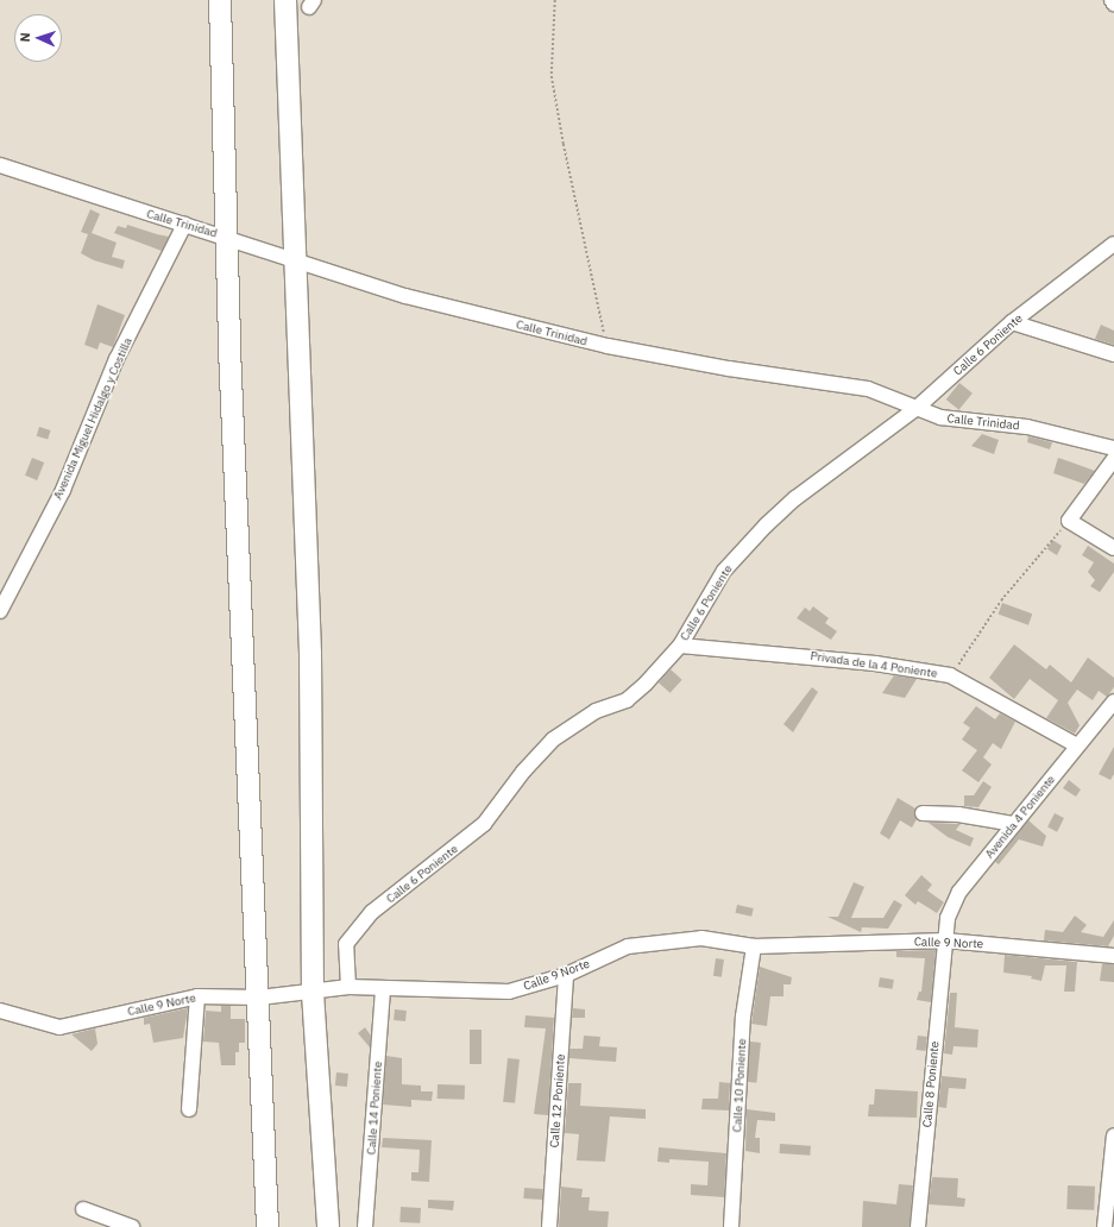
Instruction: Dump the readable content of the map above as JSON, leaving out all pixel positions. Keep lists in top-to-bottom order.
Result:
{
  "streets": {
    "street": [
      "Calle Trinidad",
      "Calle 6 Poniente",
      "Avenida Miguel Hidalgo y Costilla",
      "Privada de la 4 Poniente",
      "Avenida 4 Poniente",
      "Calle 9 Norte",
      "Calle 8 Poniente",
      "Calle 10 Poniente",
      "Calle 12 Poniente",
      "Calle 14 Poniente"
    ]
  },
  "crossings": [
    ["Calle Trinidad", "Calle 6 Poniente"],
    ["Calle Trinidad", "Avenida Miguel Hidalgo y Costilla"],
    ["Calle 6 Poniente", "Privada de la 4 Poniente"],
    ["Calle 6 Poniente", "Calle 9 Norte"],
    ["Privada de la 4 Poniente", "Avenida 4 Poniente"],
    ["Avenida 4 Poniente", "Calle 9 Norte"],
    ["Avenida 4 Poniente", "Calle 8 Poniente"],
    ["Calle 9 Norte", "Calle 8 Poniente"],
    ["Calle 9 Norte", "Calle 10 Poniente"],
    ["Calle 9 Norte", "Calle 12 Poniente"],
    ["Calle 9 Norte", "Calle 14 Poniente"]
  ],
  "north": "left"
}
